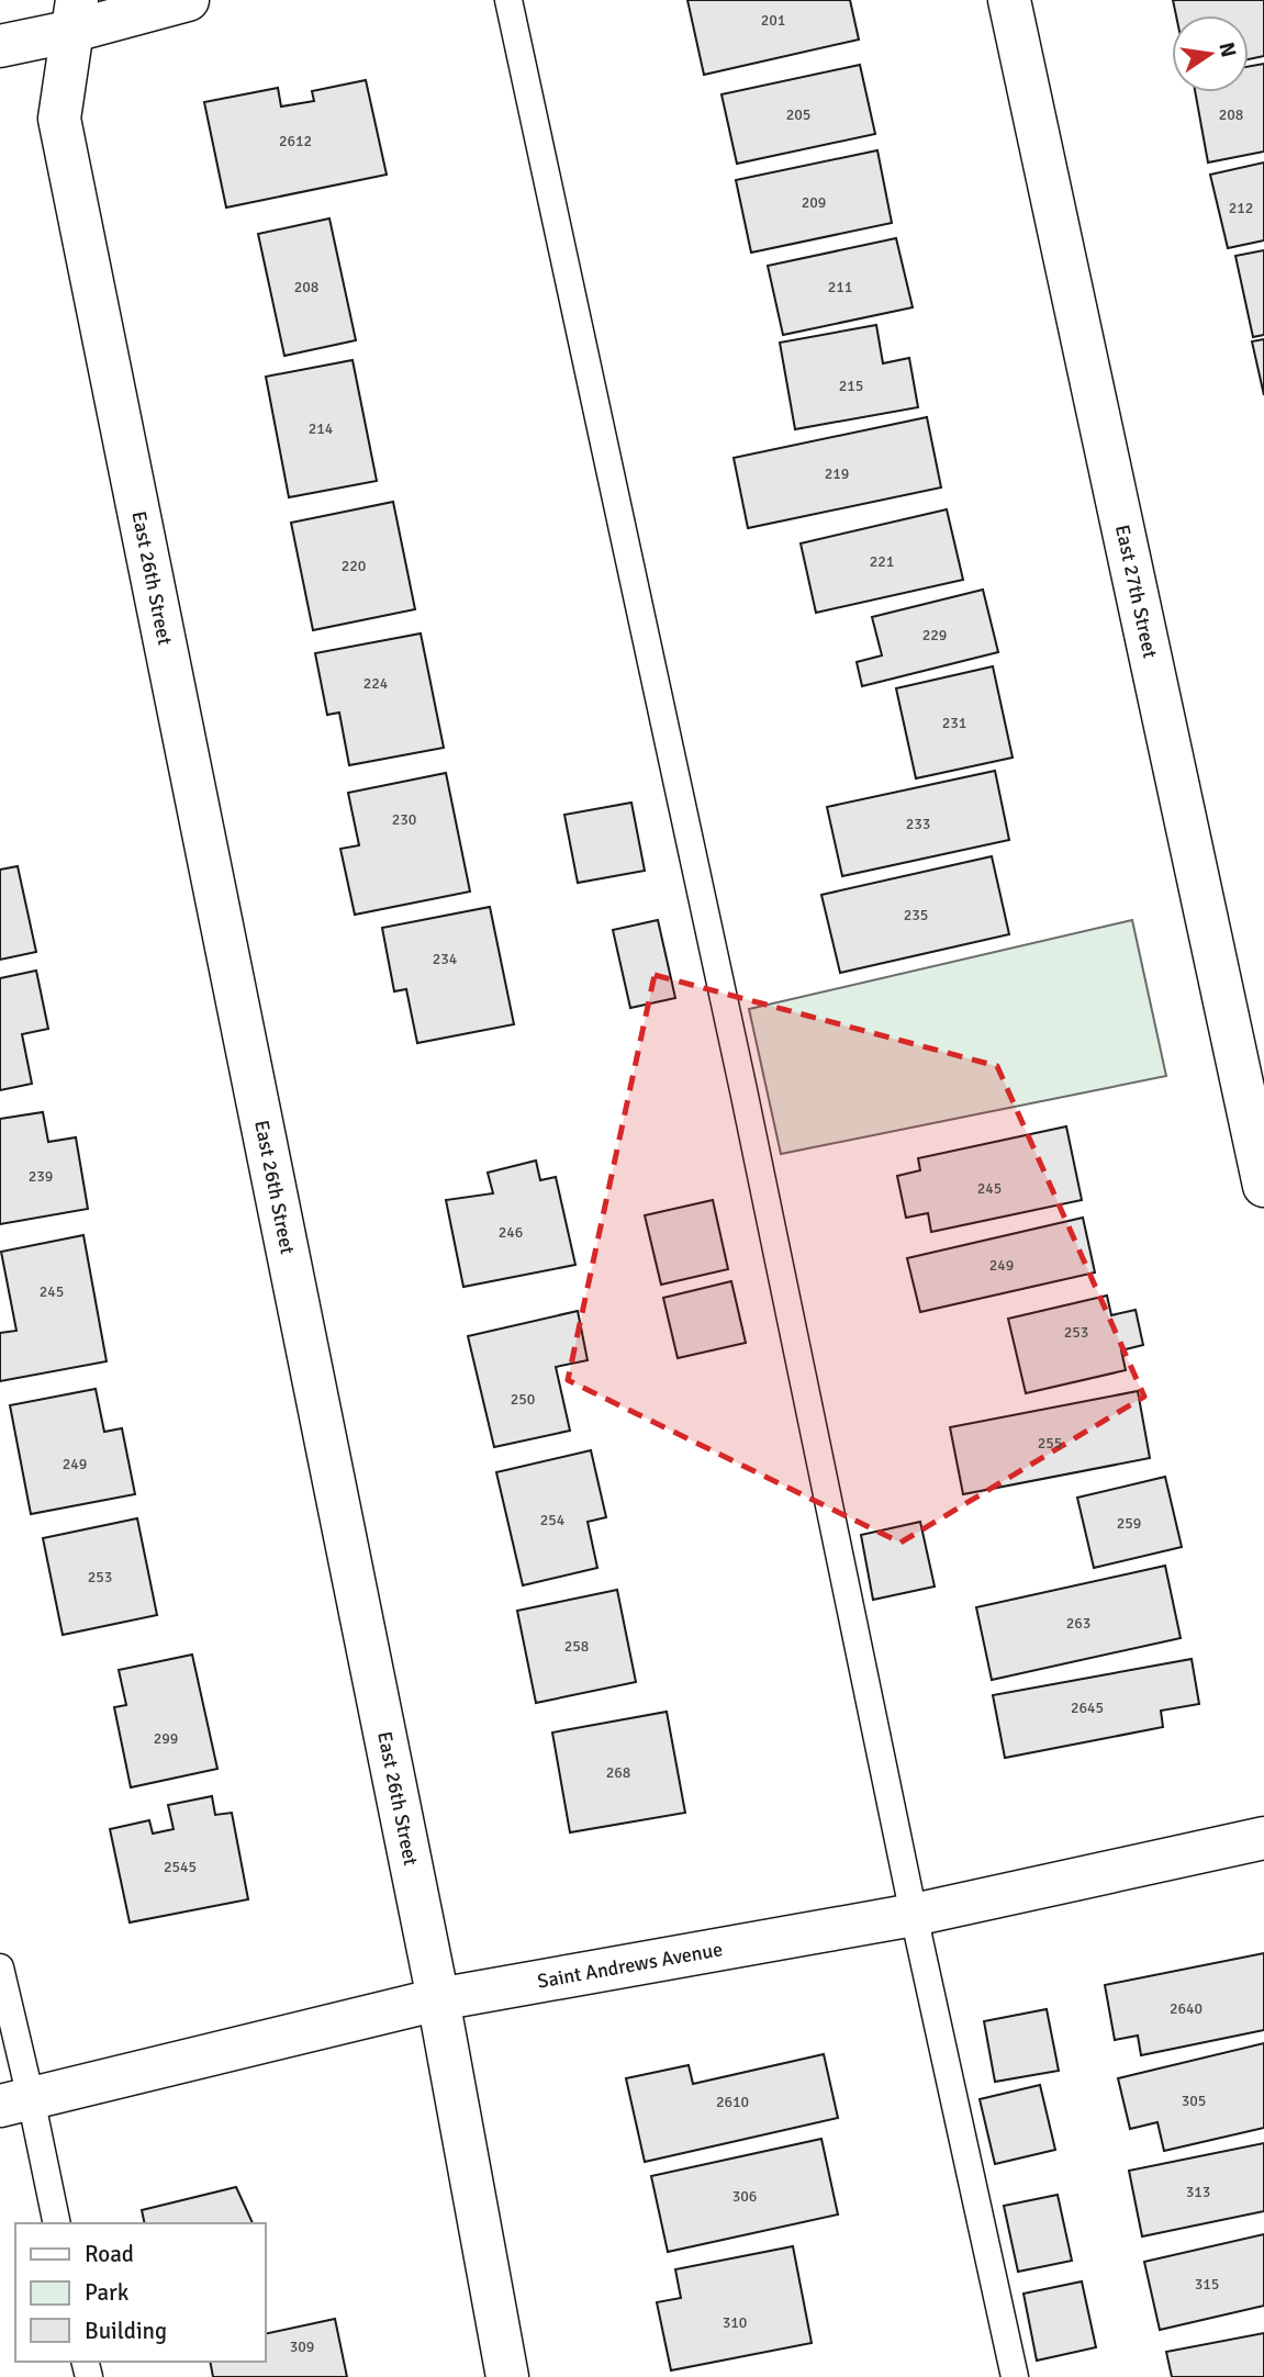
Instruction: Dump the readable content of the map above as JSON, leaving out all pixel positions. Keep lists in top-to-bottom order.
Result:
{
  "streets": {
    "street": ["East 26th Street", "East 27th Street", "Saint Andrews Avenue"]
  },
  "crossings": [
    ["East 26th Street", "Saint Andrews Avenue"]
  ],
  "house_numbers": [
    "201",
    "205",
    "208",
    "2612",
    "209",
    "212",
    "208",
    "211",
    "215",
    "214",
    "219",
    "221",
    "220",
    "229",
    "224",
    "231",
    "230",
    "233",
    "235",
    "234",
    "239",
    "245",
    "246",
    "249",
    "245",
    "253",
    "250",
    "255",
    "249",
    "254",
    "259",
    "253",
    "263",
    "258",
    "2645",
    "299",
    "268",
    "2545",
    "2640",
    "305",
    "2610",
    "313",
    "306",
    "315",
    "310",
    "309"
  ],
  "legend": ["Road", "Park", "Building"],
  "north": "right"
}
